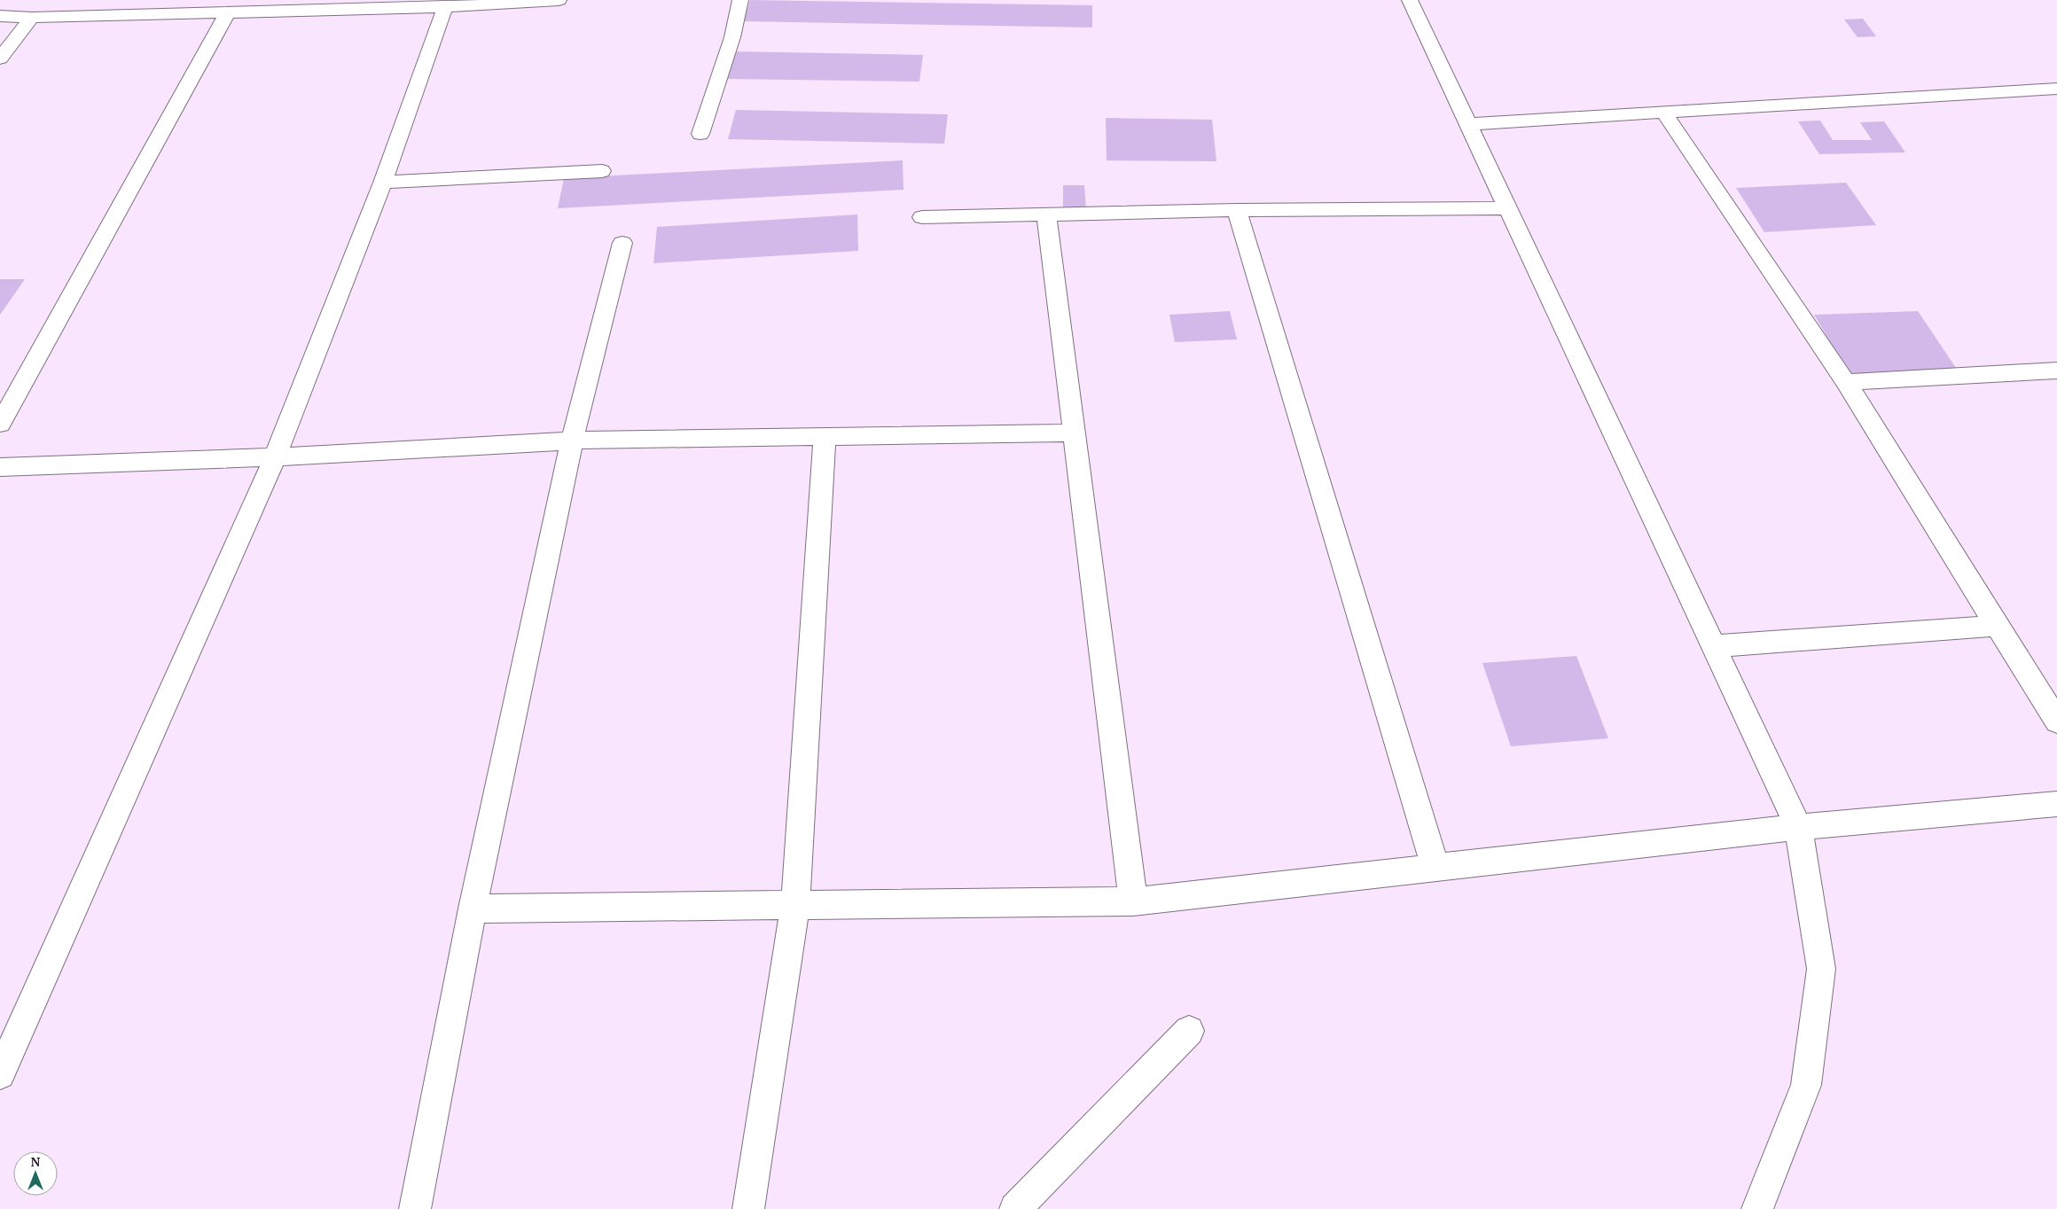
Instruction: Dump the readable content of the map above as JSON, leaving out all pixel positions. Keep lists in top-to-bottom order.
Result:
{
  "north": "top"
}
